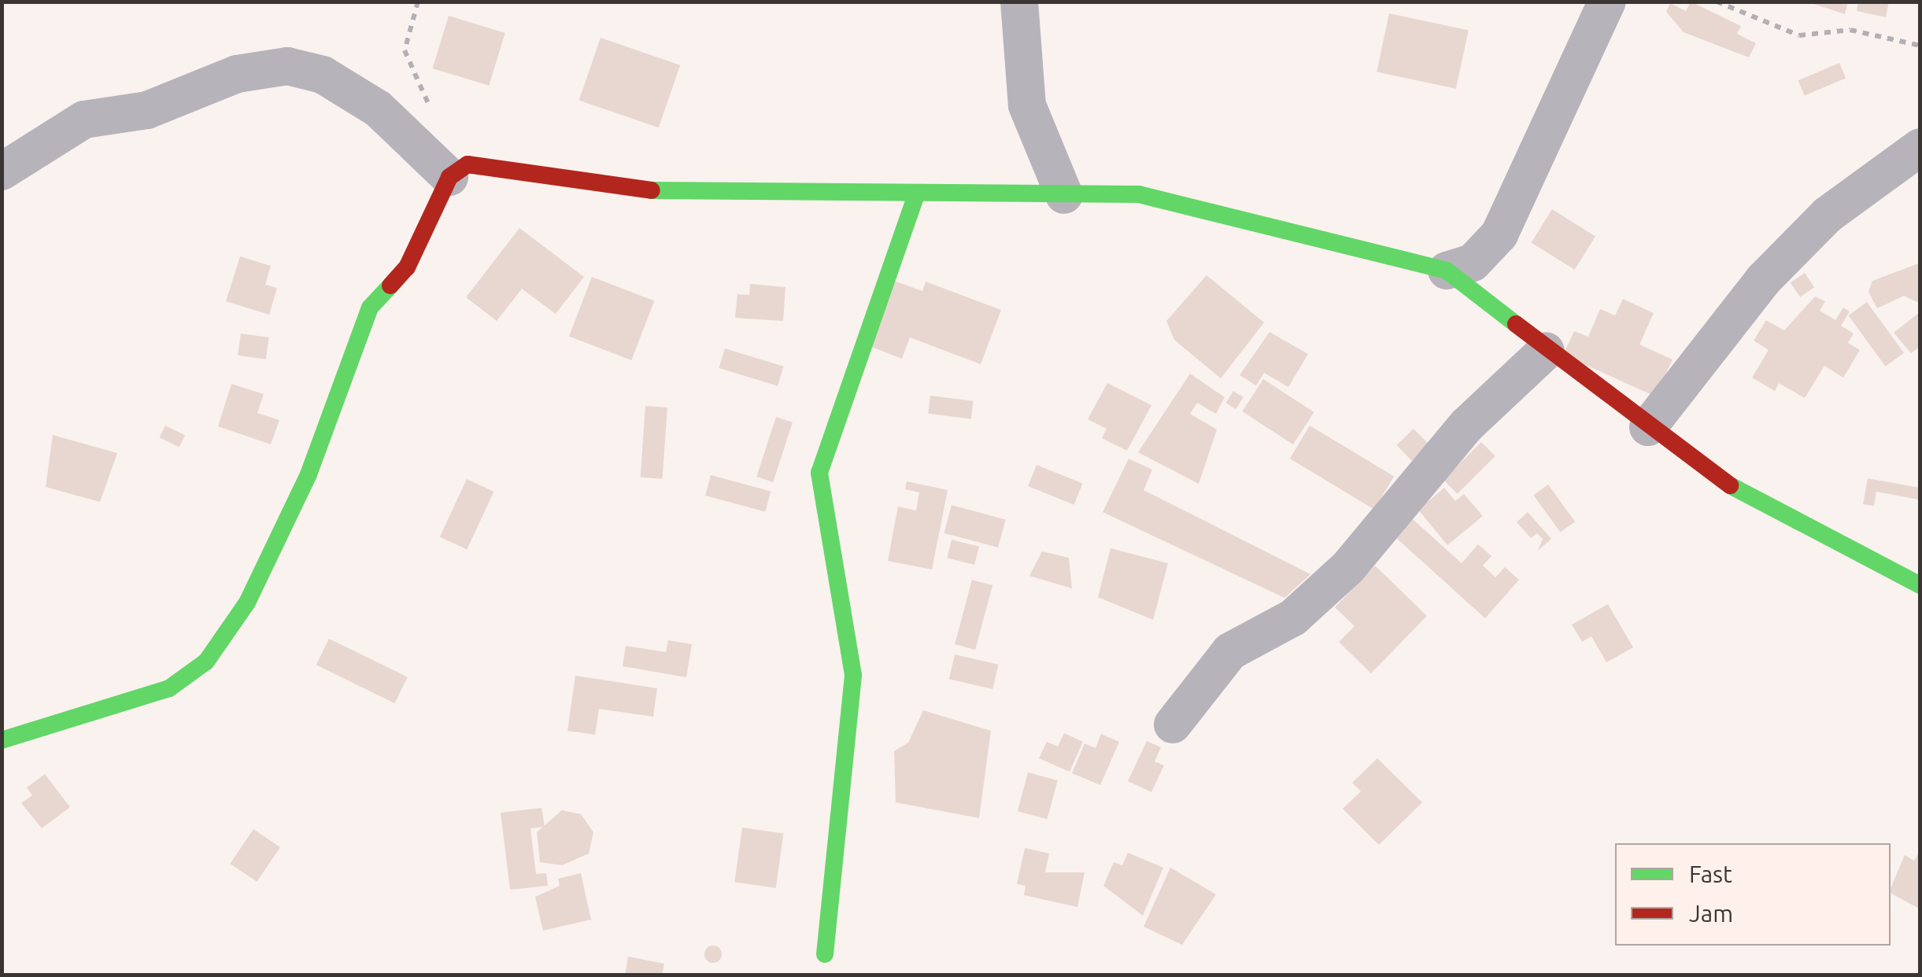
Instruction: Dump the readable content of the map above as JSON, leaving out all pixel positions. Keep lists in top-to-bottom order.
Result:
{
  "legend": ["Fast", "Jam"]
}
